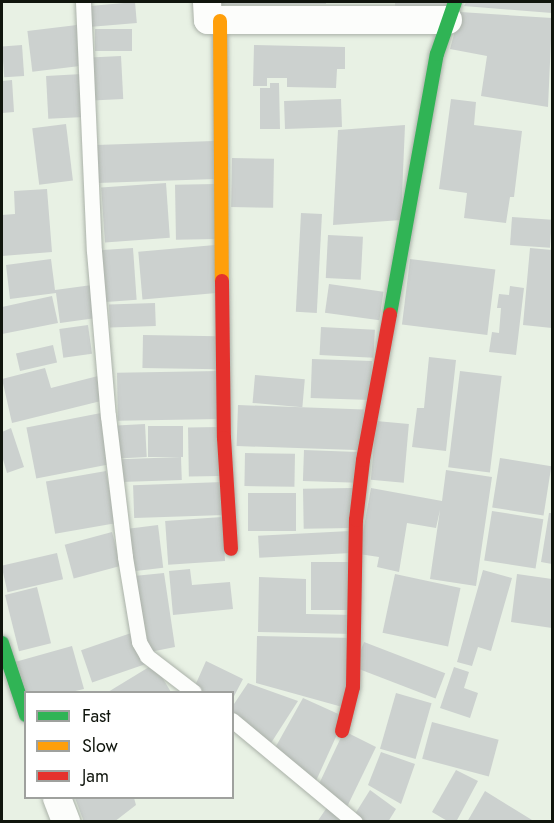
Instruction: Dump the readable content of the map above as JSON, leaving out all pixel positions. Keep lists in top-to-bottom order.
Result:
{
  "legend": ["Fast", "Slow", "Jam"]
}
